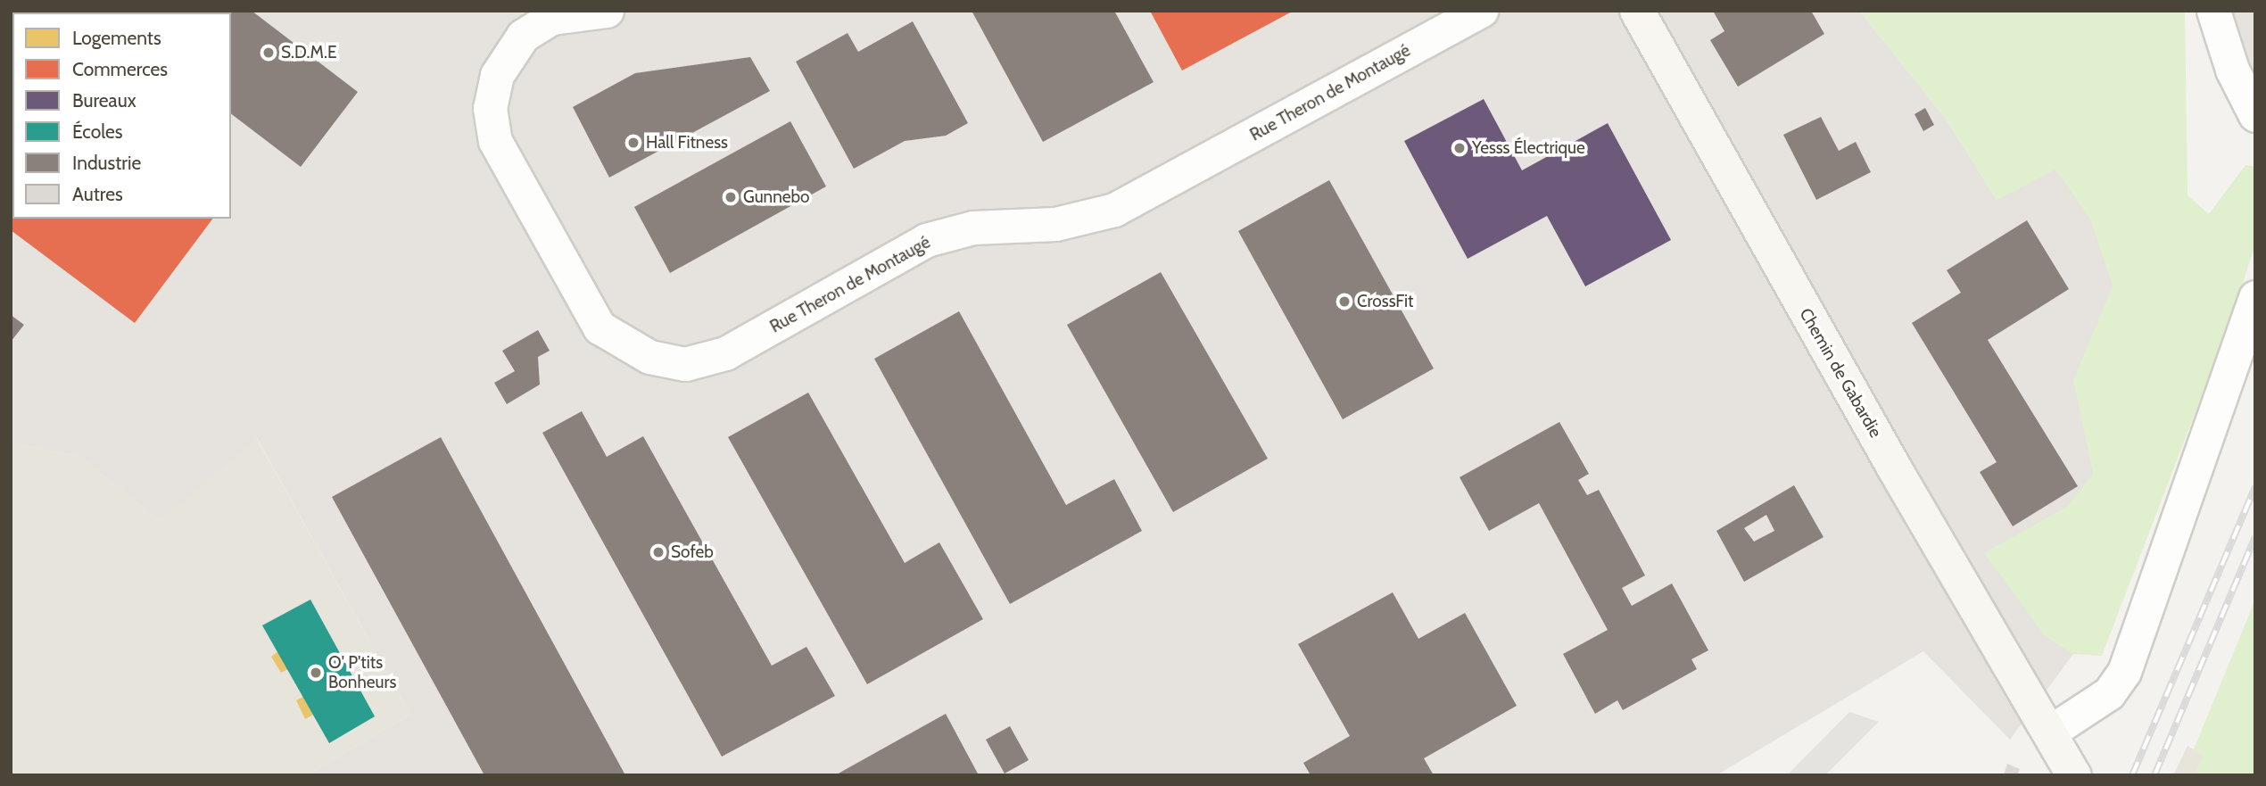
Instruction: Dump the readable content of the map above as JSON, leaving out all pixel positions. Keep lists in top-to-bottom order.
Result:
{
  "streets": {
    "street": ["Rue Theron de Montaugé", "Chemin de Gabardie"]
  },
  "places": [
    "S.D.M.E",
    "Hall Fitness",
    "Yesss Électrique",
    "Gunnebo",
    "CrossFit",
    "Sofeb",
    "O' P'tits Bonheurs"
  ],
  "legend": [
    "Logements",
    "Commerces",
    "Bureaux",
    "Écoles",
    "Industrie",
    "Autres"
  ]
}
